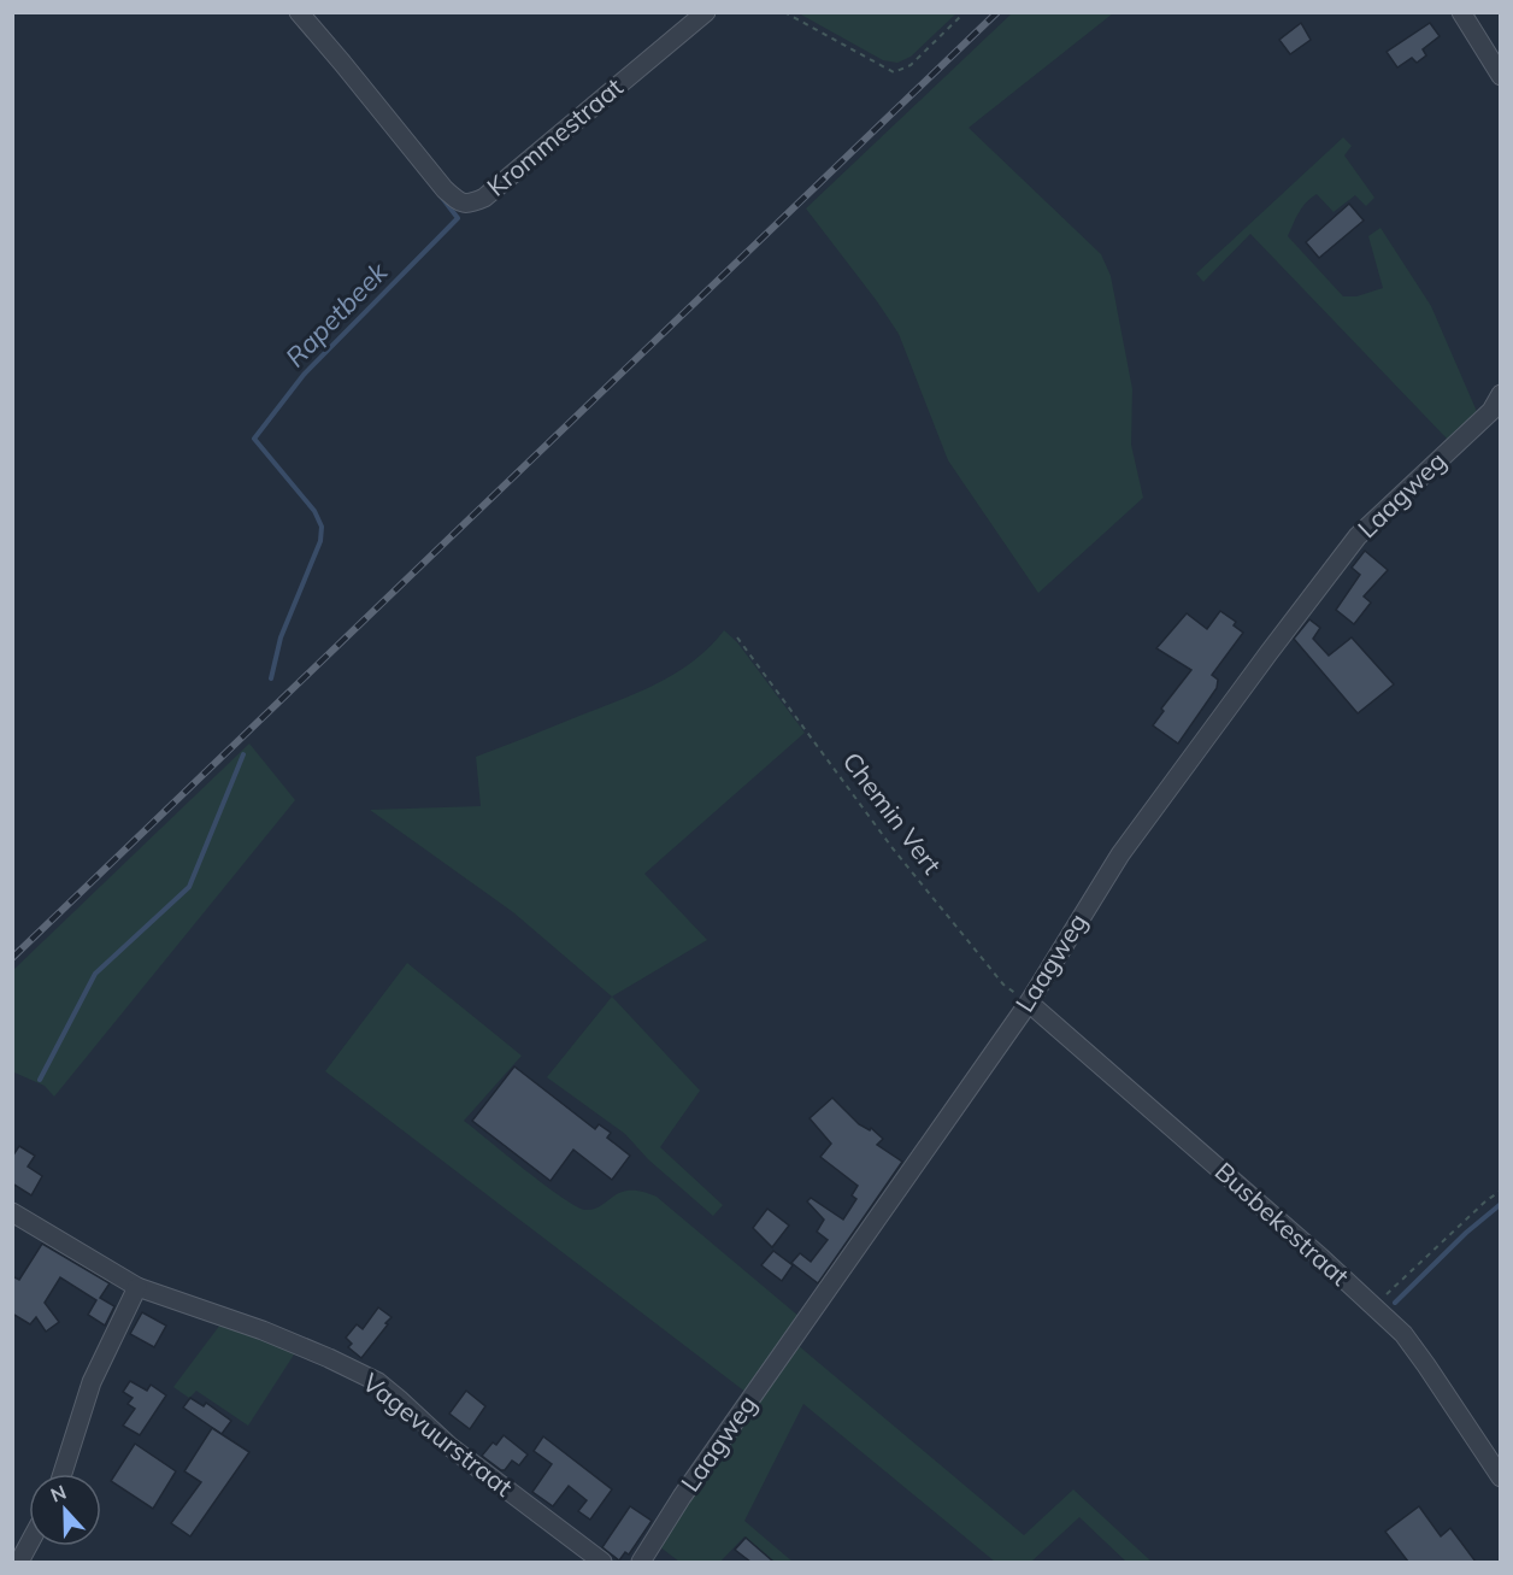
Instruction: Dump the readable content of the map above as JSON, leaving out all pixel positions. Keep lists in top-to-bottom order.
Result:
{
  "streets": {
    "street": [
      "Krommestraat",
      "Laagweg",
      "Busbekestraat",
      "Vagevuurstraat"
    ],
    "path": ["Chemin Vert"]
  },
  "crossings": [
    ["Laagweg", "Chemin Vert"],
    ["Laagweg", "Busbekestraat"],
    ["Chemin Vert", "Busbekestraat"]
  ],
  "water": ["Rapetbeek"],
  "north": "top"
}
